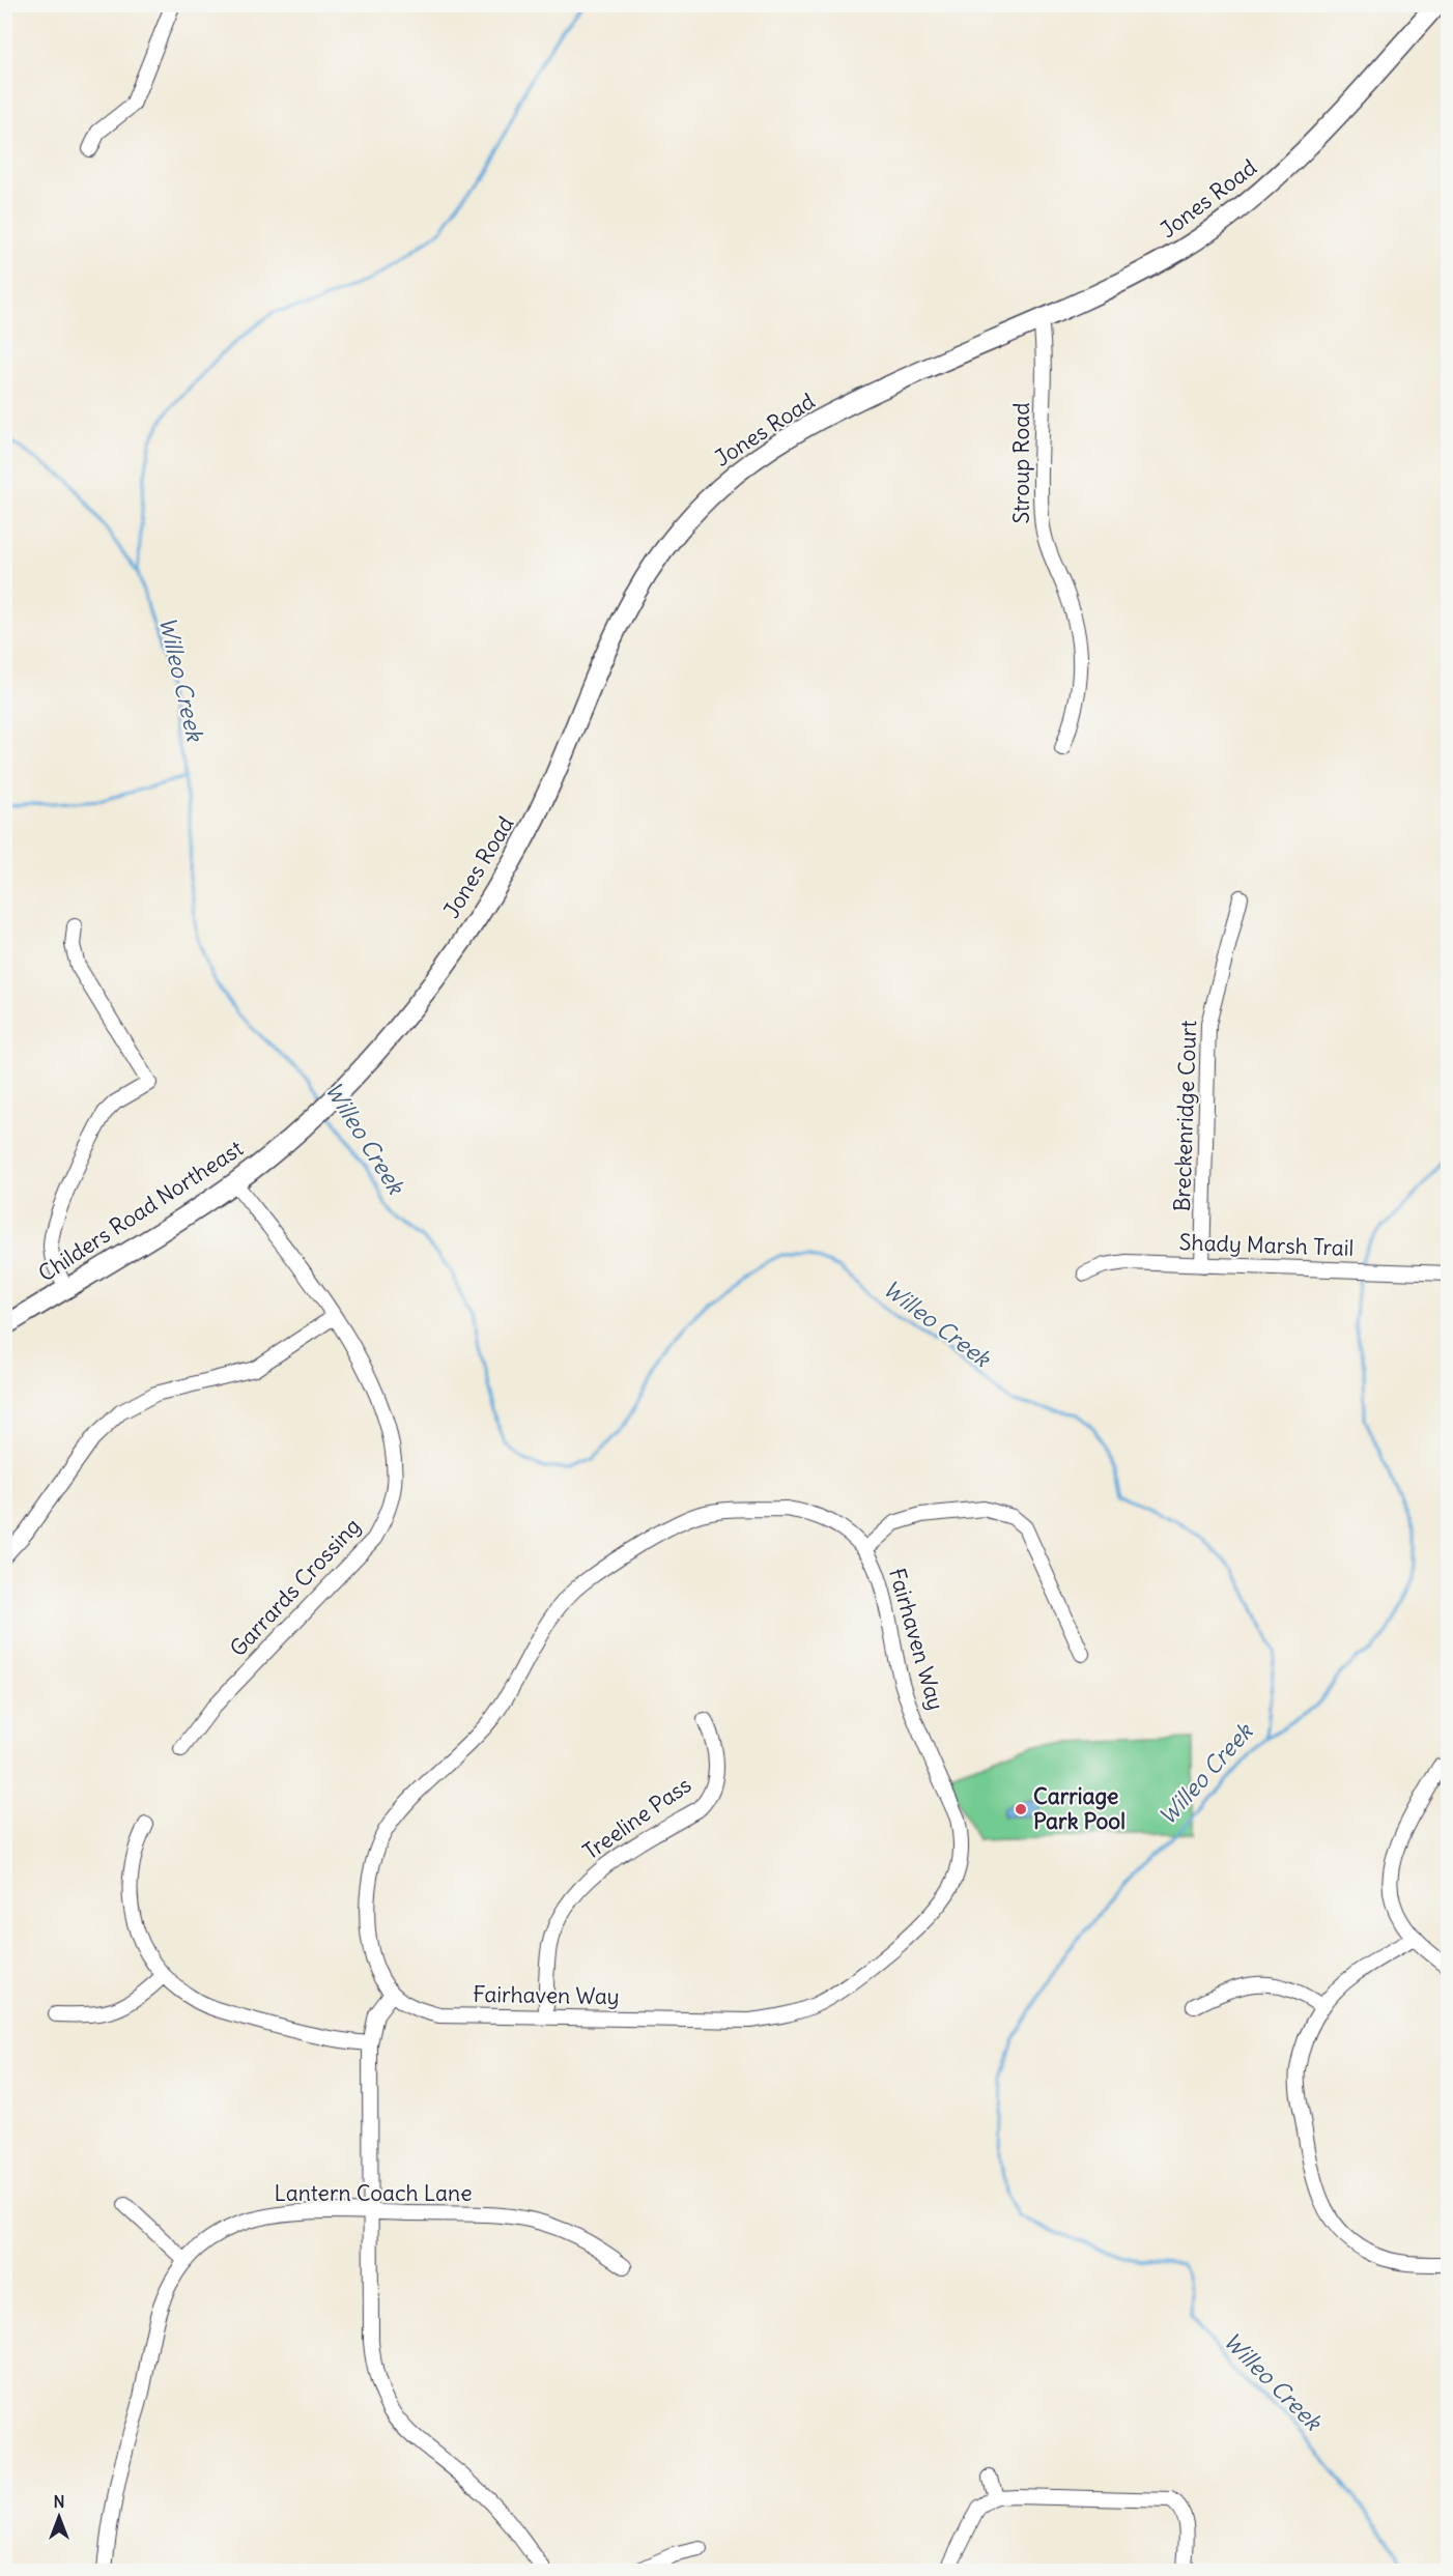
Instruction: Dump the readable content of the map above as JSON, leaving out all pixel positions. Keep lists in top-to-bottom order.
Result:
{
  "streets": {
    "street": [
      "Jones Road",
      "Stroup Road",
      "Breckenridge Court",
      "Childers Road Northeast",
      "Shady Marsh Trail",
      "Garrards Crossing",
      "Fairhaven Way",
      "Treeline Pass",
      "Lantern Coach Lane"
    ]
  },
  "crossings": [
    ["Jones Road", "Stroup Road"],
    ["Jones Road", "Childers Road Northeast"],
    ["Breckenridge Court", "Shady Marsh Trail"],
    ["Childers Road Northeast", "Garrards Crossing"],
    ["Fairhaven Way", "Treeline Pass"]
  ],
  "water": ["Willeo Creek"],
  "places": ["Carriage Park Pool"],
  "north": "top"
}
